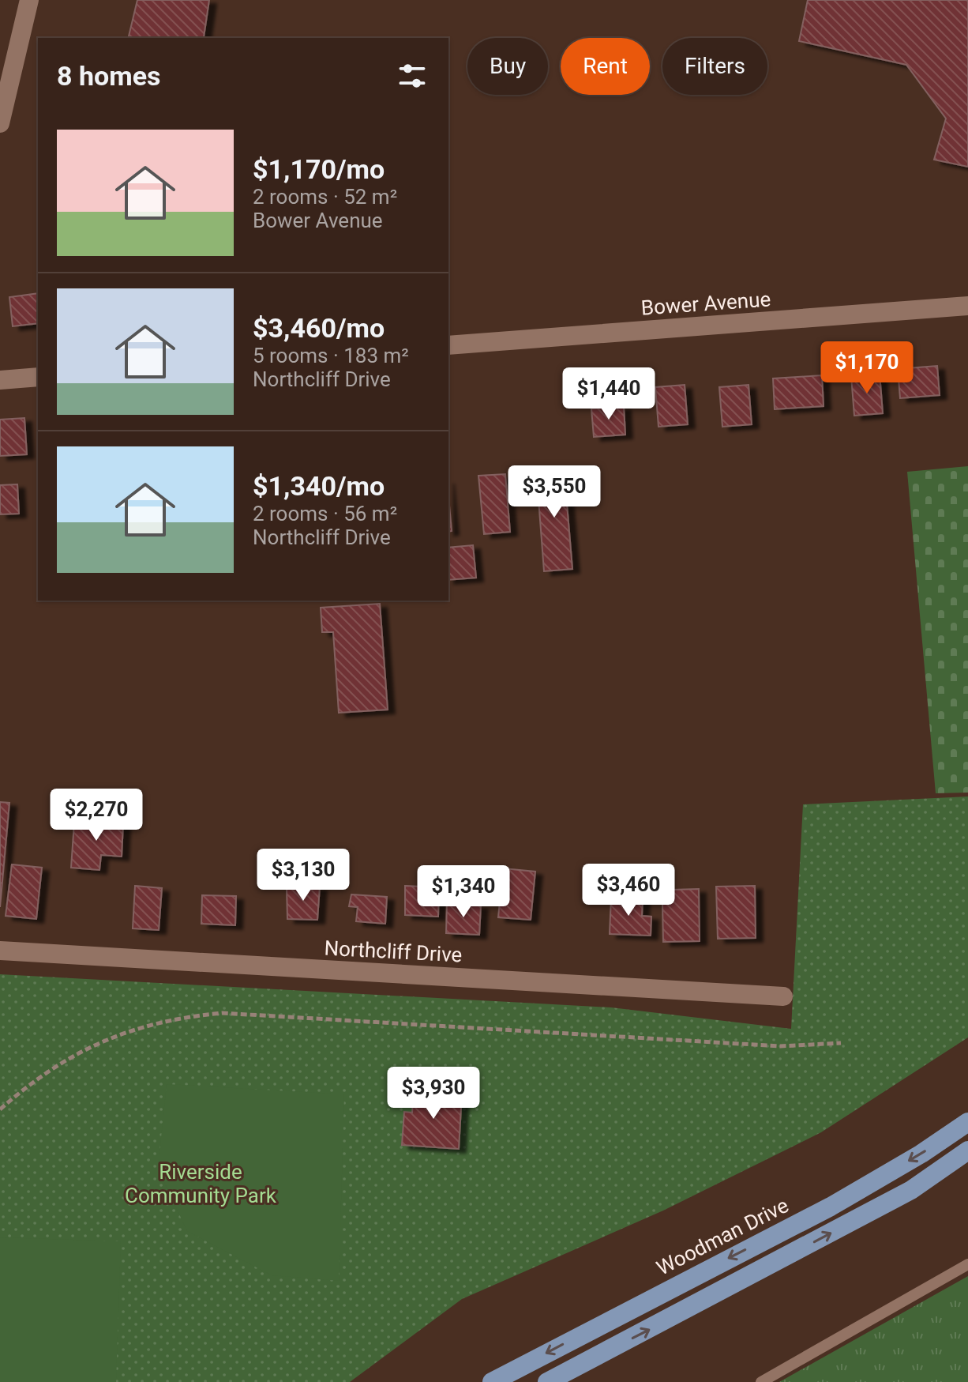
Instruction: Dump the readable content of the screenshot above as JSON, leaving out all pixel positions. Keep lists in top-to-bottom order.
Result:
{
  "streets": {
    "main road": ["Woodman Drive"],
    "street": ["Bower Avenue", "Northcliff Drive"]
  },
  "parks": ["Riverside Community Park"],
  "page": {
    "chip": ["Buy", "Rent", "Filters"],
    "heading": "8 homes",
    "list": [
      {
        "name": "$1,170/mo",
        "note": "2 rooms · 52 m² · Bower Avenue"
      },
      {
        "name": "$3,460/mo",
        "note": "5 rooms · 183 m² · Northcliff Drive"
      },
      {
        "name": "$1,340/mo",
        "note": "2 rooms · 56 m² · Northcliff Drive"
      }
    ],
    "price": [
      "$1,170",
      "$1,440",
      "$3,550",
      "$2,270",
      "$3,130",
      "$3,460",
      "$1,340",
      "$3,930"
    ]
  }
}
